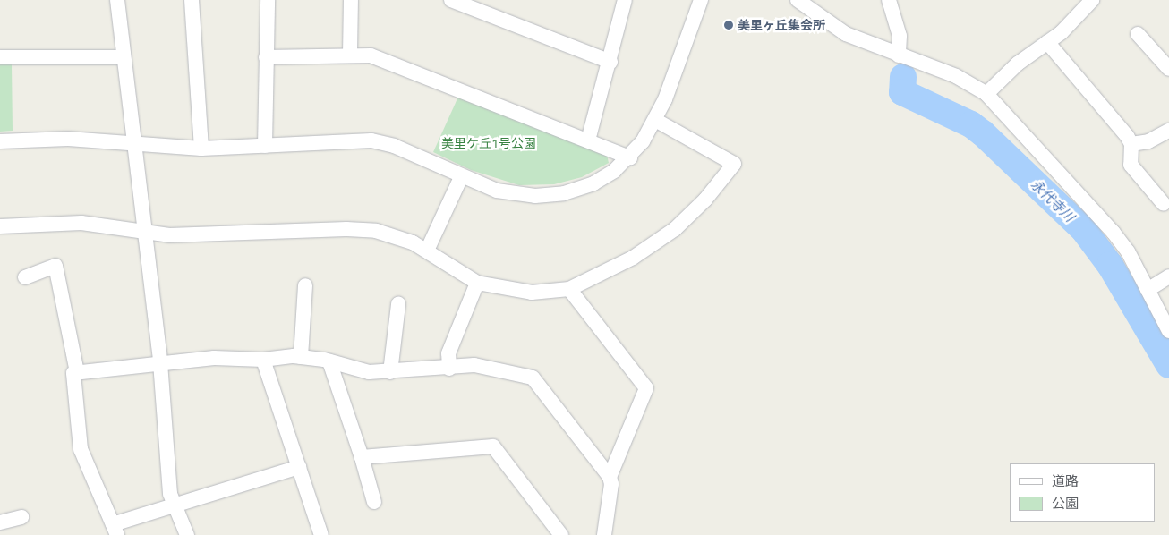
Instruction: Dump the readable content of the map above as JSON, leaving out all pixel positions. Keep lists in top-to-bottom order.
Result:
{
  "water": ["永代寺川"],
  "parks": ["美里ケ丘1号公園"],
  "places": ["美里ヶ丘集会所"],
  "legend": ["道路", "公園"]
}
